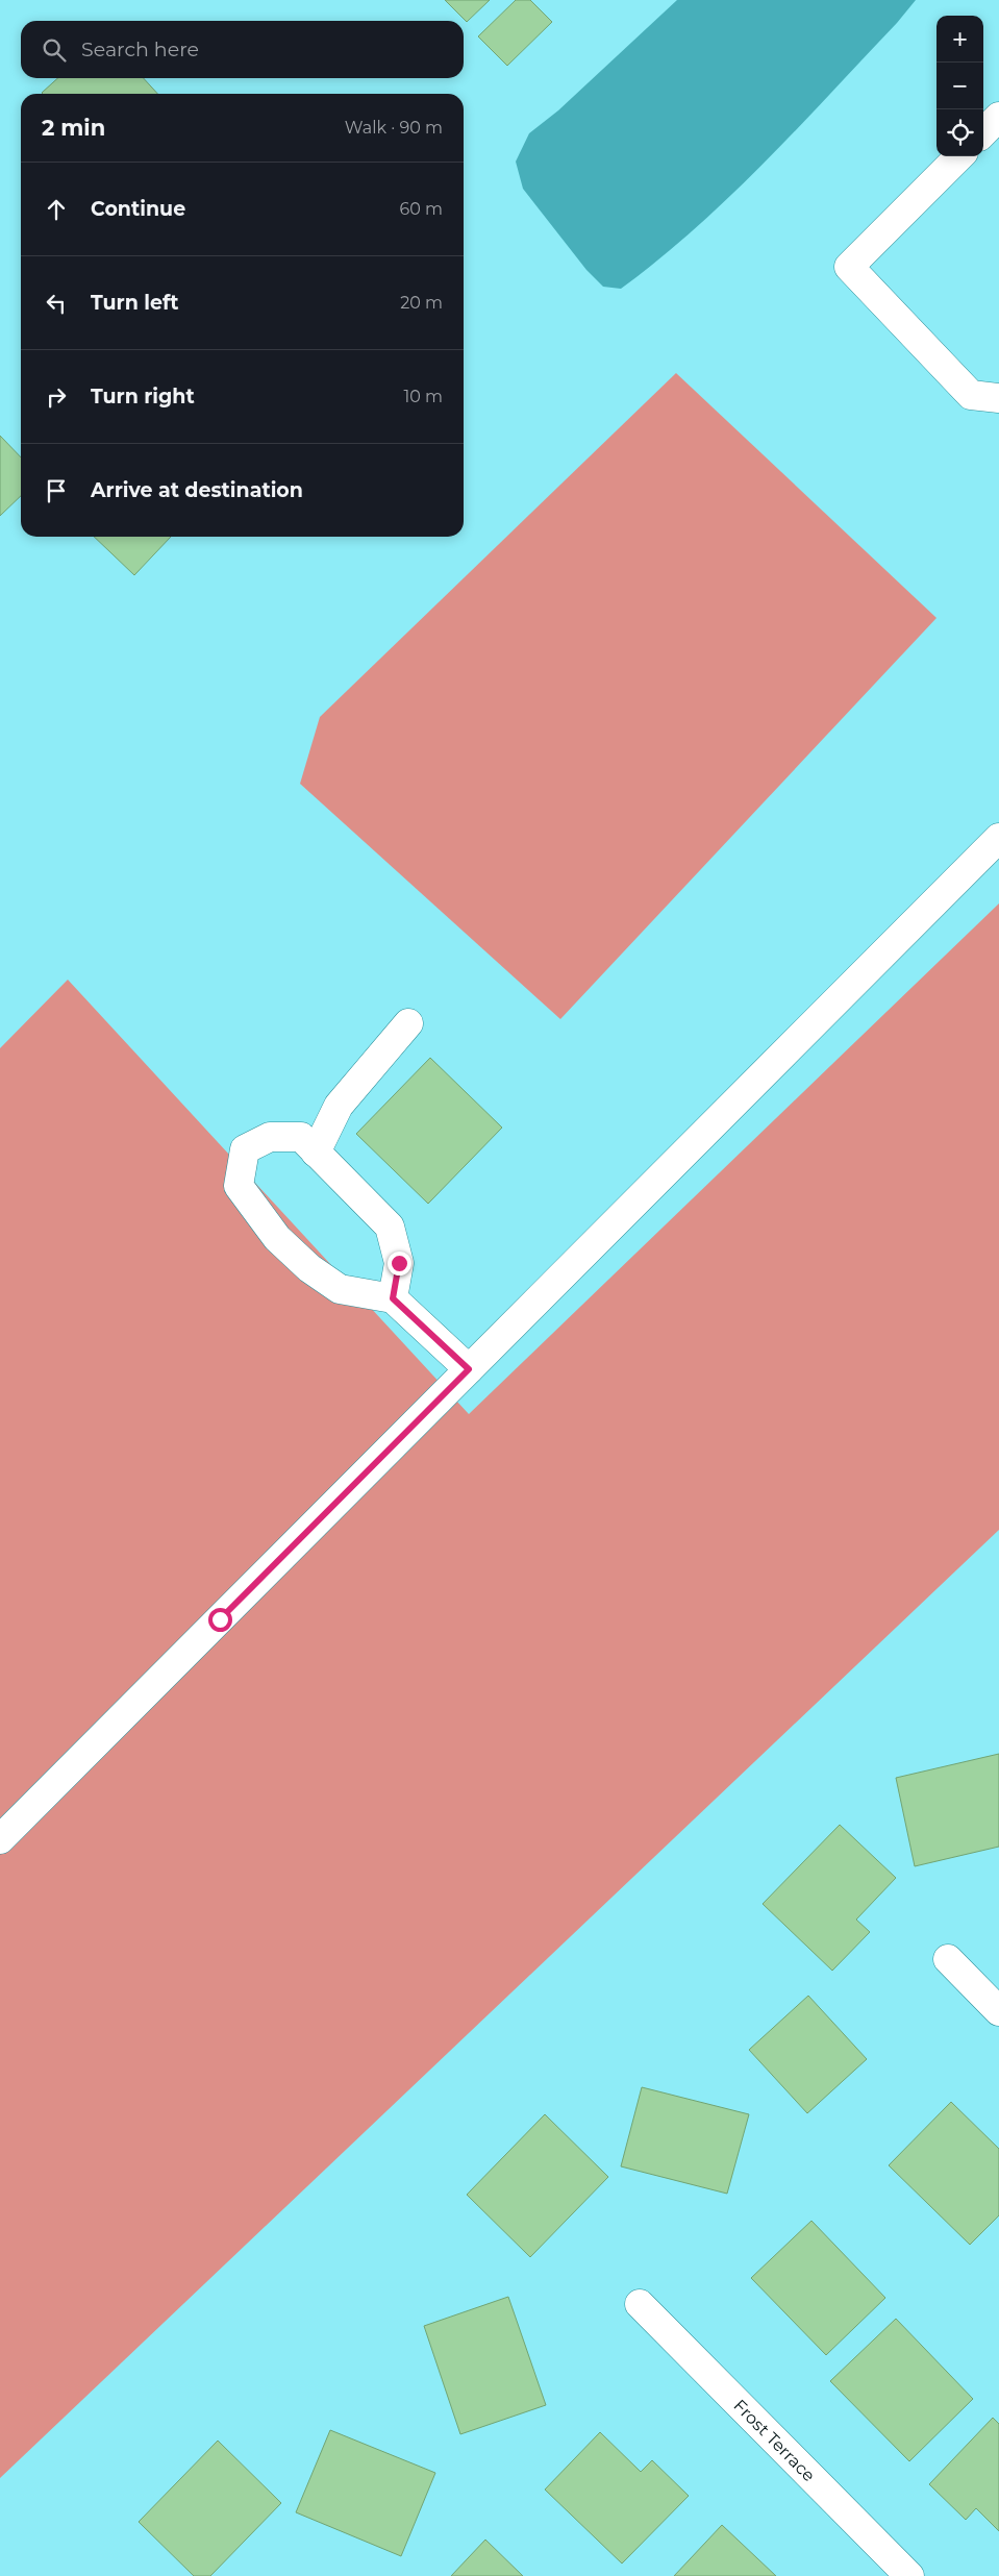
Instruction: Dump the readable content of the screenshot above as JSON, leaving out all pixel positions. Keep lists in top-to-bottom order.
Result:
{
  "streets": {
    "street": ["Frost Terrace"]
  },
  "page": {
    "map_buttons": ["+", "−"],
    "search": "Search here",
    "heading": ["2 min", "Walk · 90 m"],
    "list": [
      ["Continue", "60 m"],
      ["Turn left", "20 m"],
      ["Turn right", "10 m"],
      "Arrive at destination"
    ]
  }
}
